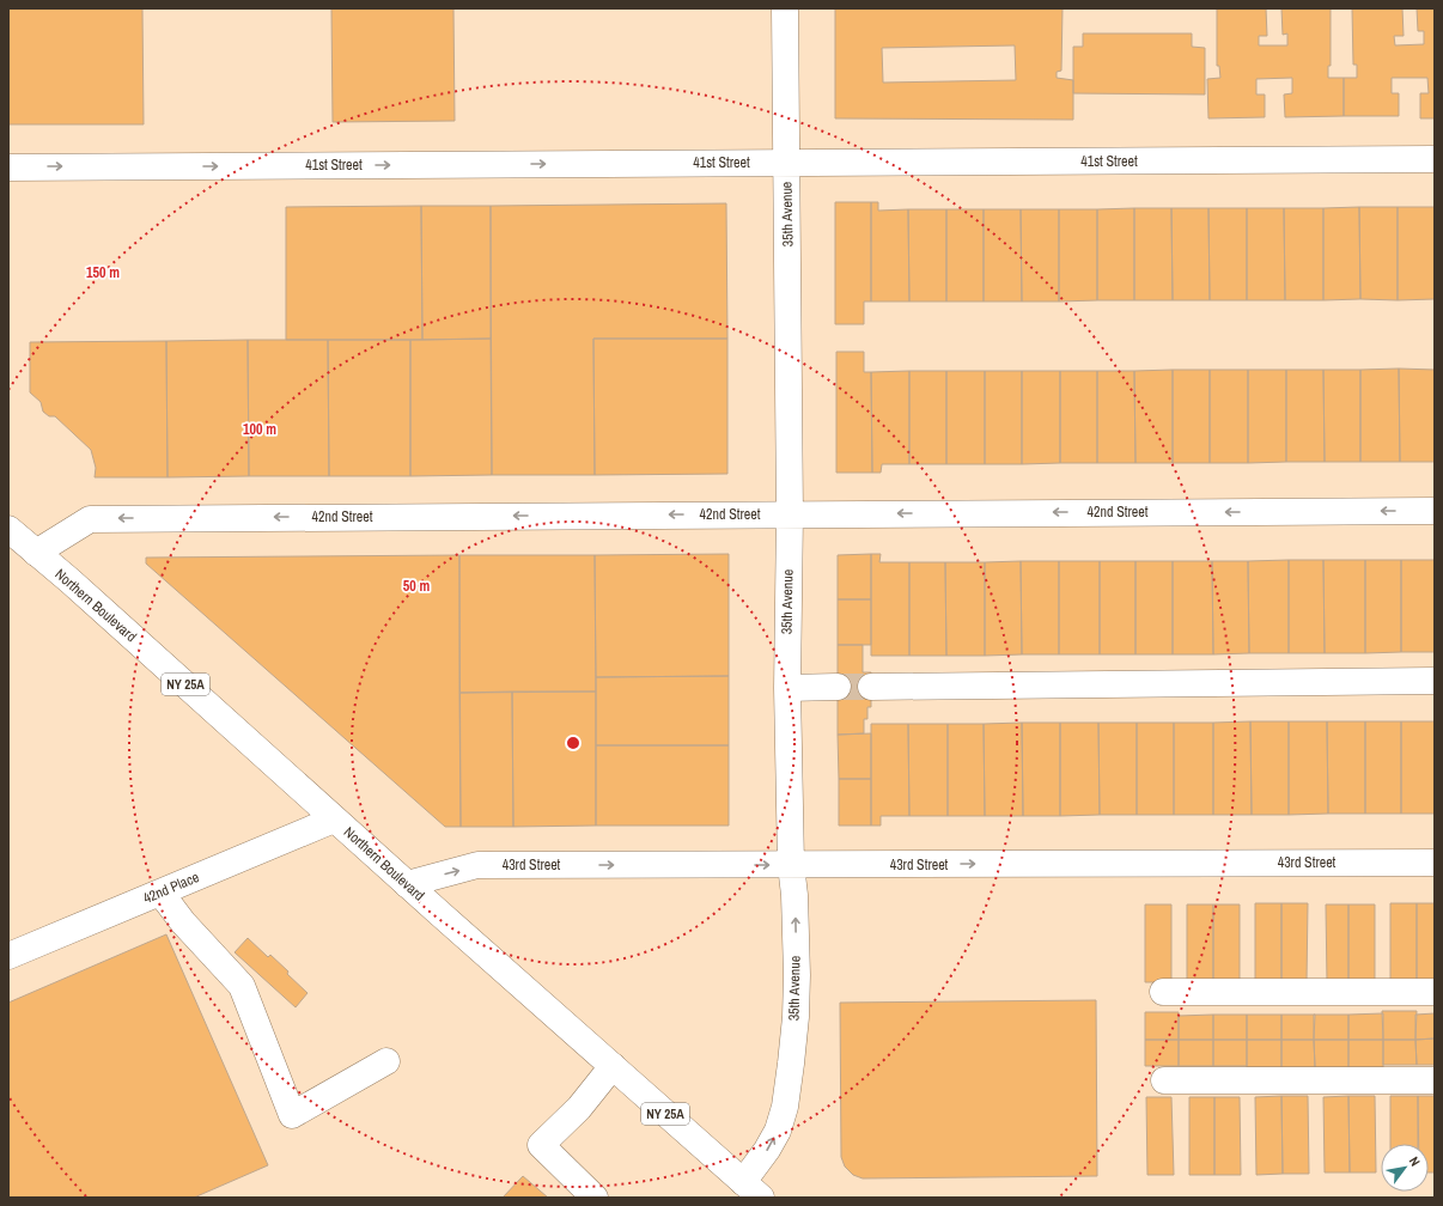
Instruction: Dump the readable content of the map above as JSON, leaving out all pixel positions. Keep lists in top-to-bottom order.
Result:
{
  "streets": {
    "street": [
      "41st Street",
      "35th Avenue",
      "42nd Street",
      "Northern Boulevard",
      "NY 25A",
      "43rd Street",
      "42nd Place"
    ]
  },
  "crossings": [
    ["41st Street", "35th Avenue"],
    ["35th Avenue", "42nd Street"],
    ["35th Avenue", "Northern Boulevard"],
    ["35th Avenue", "43rd Street"],
    ["42nd Street", "Northern Boulevard"],
    ["Northern Boulevard", "43rd Street"],
    ["Northern Boulevard", "42nd Place"]
  ],
  "one_way": ["41st Street"],
  "north": "top right",
  "rings": ["150 m", "100 m", "50 m"]
}
